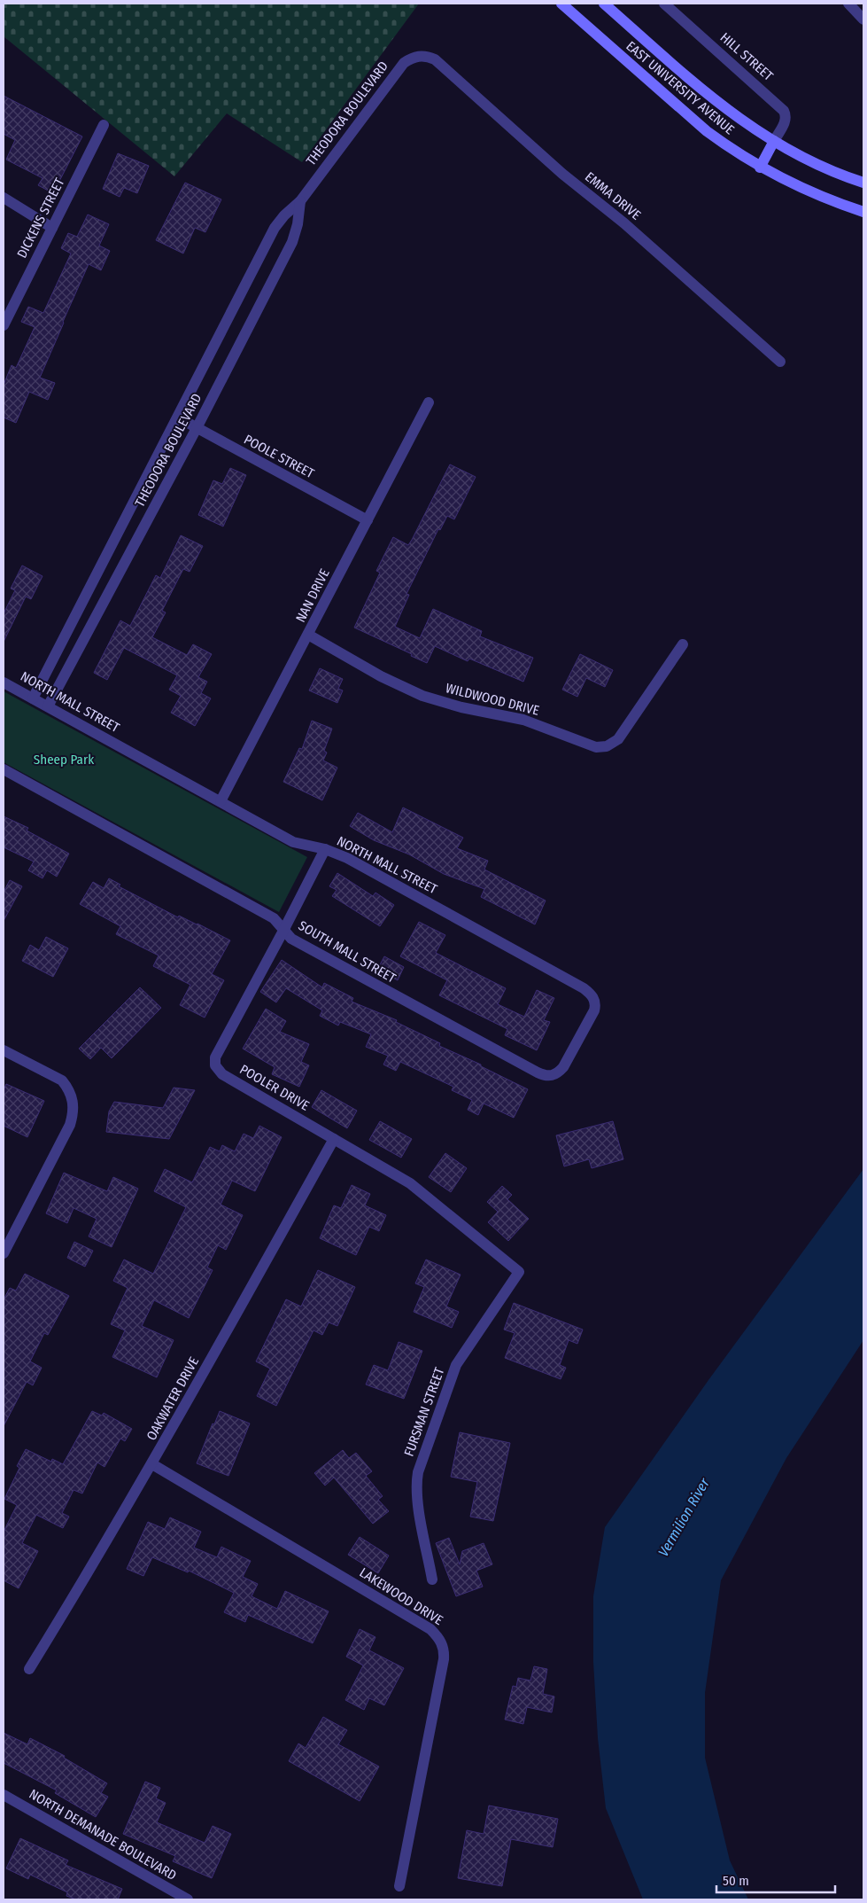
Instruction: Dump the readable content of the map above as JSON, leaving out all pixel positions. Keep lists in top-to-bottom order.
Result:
{
  "streets": {
    "main road": ["EAST UNIVERSITY AVENUE"],
    "street": [
      "HILL STREET",
      "THEODORA BOULEVARD",
      "EMMA DRIVE",
      "DICKENS STREET",
      "POOLE STREET",
      "NAN DRIVE",
      "WILDWOOD DRIVE",
      "NORTH MALL STREET",
      "SOUTH MALL STREET",
      "POOLER DRIVE",
      "OAKWATER DRIVE",
      "FURSMAN STREET",
      "LAKEWOOD DRIVE",
      "NORTH DEMANADE BOULEVARD"
    ]
  },
  "crossings": [
    ["HILL STREET", "EAST UNIVERSITY AVENUE"],
    ["THEODORA BOULEVARD", "EMMA DRIVE"],
    ["THEODORA BOULEVARD", "POOLE STREET"],
    ["THEODORA BOULEVARD", "NORTH MALL STREET"],
    ["POOLE STREET", "NAN DRIVE"],
    ["NAN DRIVE", "WILDWOOD DRIVE"],
    ["NAN DRIVE", "NORTH MALL STREET"],
    ["NORTH MALL STREET", "SOUTH MALL STREET"],
    ["NORTH MALL STREET", "POOLER DRIVE"],
    ["SOUTH MALL STREET", "POOLER DRIVE"],
    ["POOLER DRIVE", "OAKWATER DRIVE"],
    ["POOLER DRIVE", "FURSMAN STREET"],
    ["OAKWATER DRIVE", "LAKEWOOD DRIVE"]
  ],
  "water": ["Vermilion River"],
  "parks": ["Sheep Park"],
  "scale_bar": "50 m"
}
